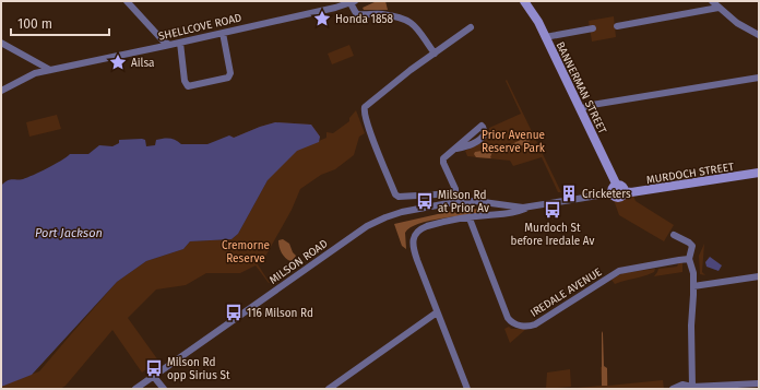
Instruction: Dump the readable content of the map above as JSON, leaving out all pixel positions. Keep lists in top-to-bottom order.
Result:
{
  "streets": {
    "main road": ["BANNERMAN STREET", "MURDOCH STREET"],
    "street": ["SHELLCOVE ROAD", "MILSON ROAD", "IREDALE AVENUE"]
  },
  "crossings": [
    ["BANNERMAN STREET", "MURDOCH STREET"]
  ],
  "water": ["Port Jackson"],
  "parks": ["Prior Avenue Reserve Park", "Cremorne Reserve"],
  "places": {
    "place": ["Honda 1858", "Ailsa"],
    "building": ["Cricketers"],
    "bus stop": [
      "Milson Rd at Prior Av",
      "Murdoch St before Iredale Av",
      "116 Milson Rd",
      "Milson Rd opp Sirius St"
    ]
  },
  "scale_bar": "100 m"
}
